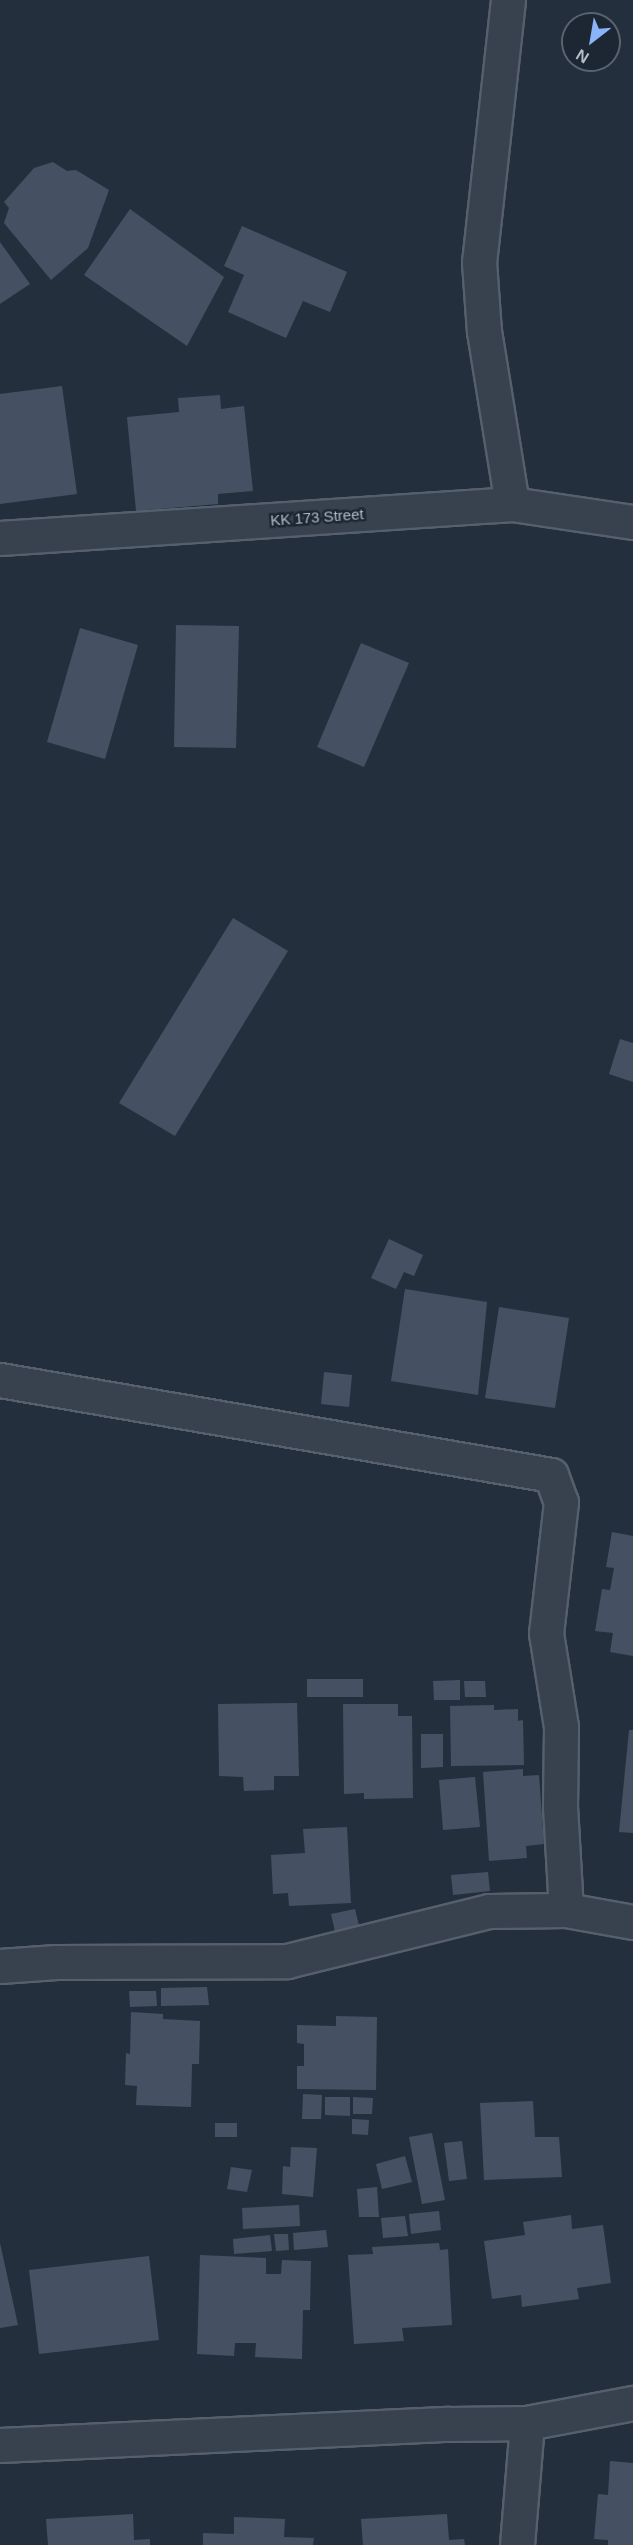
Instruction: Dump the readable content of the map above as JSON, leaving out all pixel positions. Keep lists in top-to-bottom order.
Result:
{
  "streets": {
    "street": ["KK 173 Street"]
  },
  "north": "bottom left"
}
